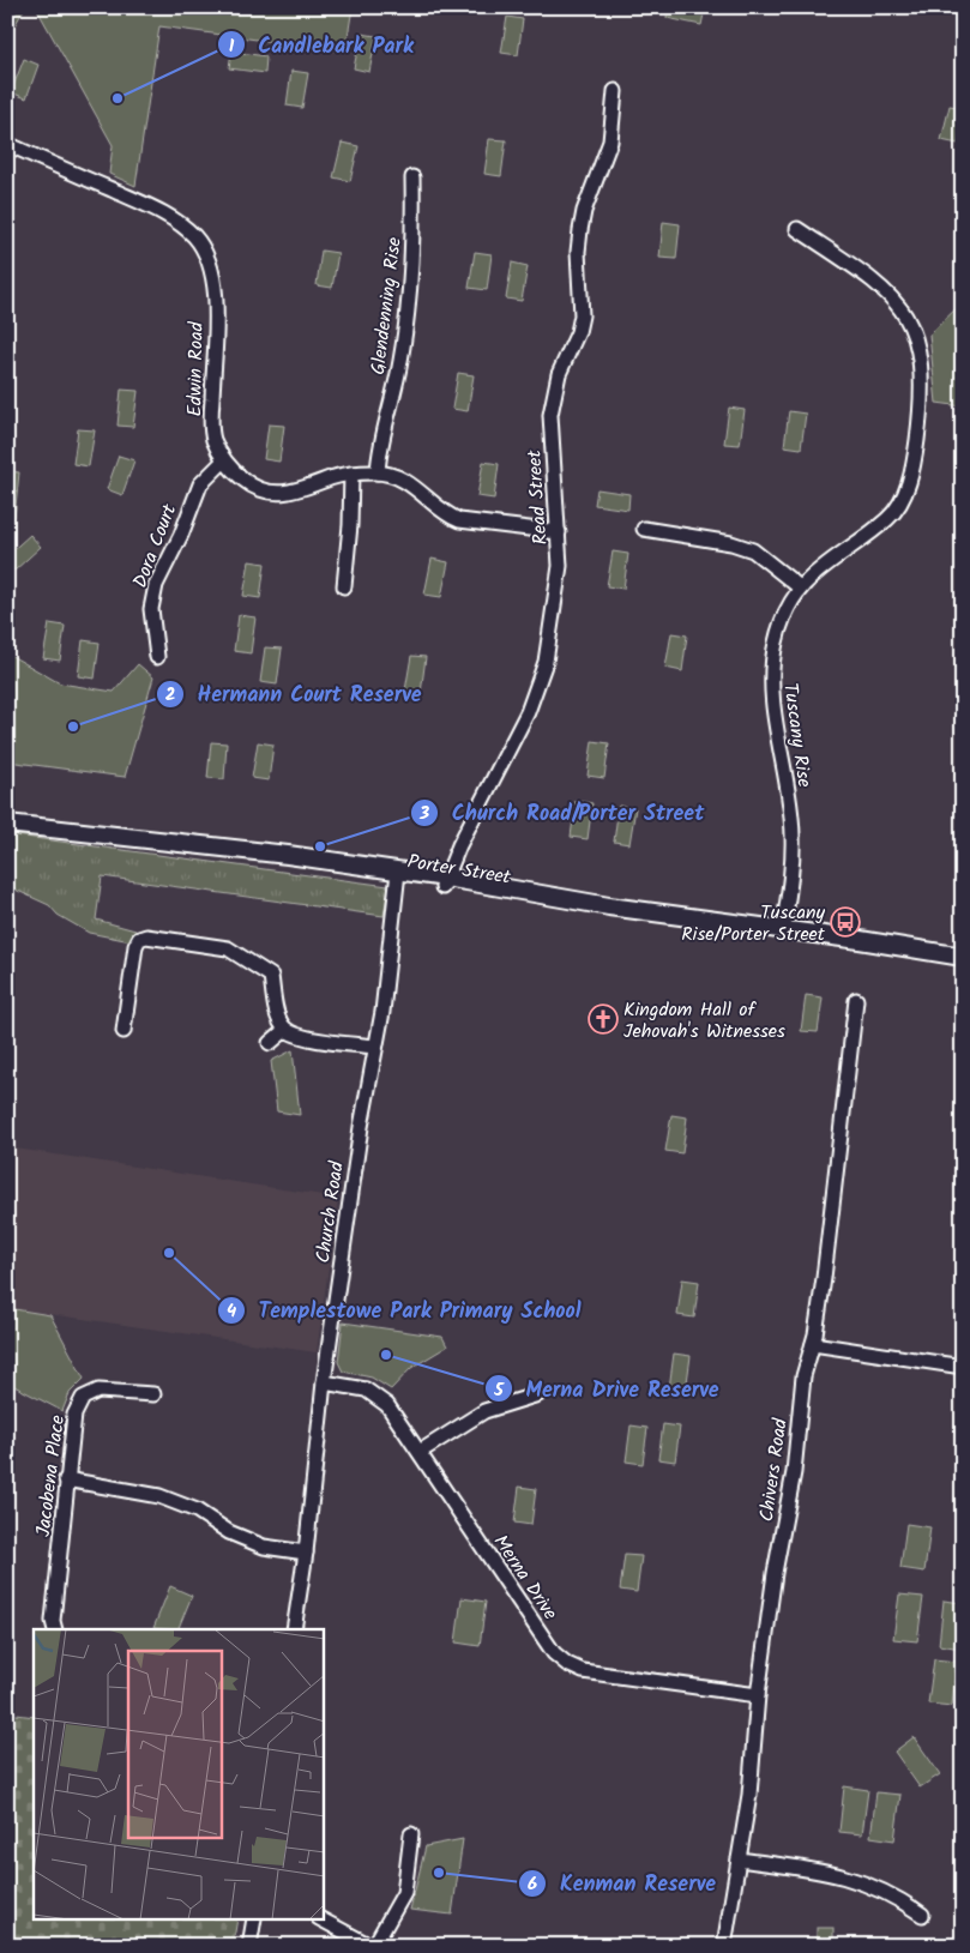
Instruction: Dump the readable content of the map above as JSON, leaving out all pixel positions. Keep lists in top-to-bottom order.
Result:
{
  "streets": {
    "main road": ["Porter Street"],
    "street": [
      "Glendenning Rise",
      "Edwin Road",
      "Read Street",
      "Dora Court",
      "Tuscany Rise",
      "Church Road",
      "Chivers Road",
      "Jacobena Place",
      "Merna Drive"
    ]
  },
  "crossings": [
    ["Glendenning Rise", "Edwin Road"],
    ["Edwin Road", "Read Street"],
    ["Edwin Road", "Dora Court"],
    ["Read Street", "Porter Street"],
    ["Tuscany Rise", "Porter Street"],
    ["Porter Street", "Church Road"],
    ["Church Road", "Merna Drive"],
    ["Chivers Road", "Merna Drive"]
  ],
  "places": {
    "other": [
      "Candlebark Park",
      "Hermann Court Reserve",
      "Church Road/Porter Street",
      "Templestowe Park Primary School",
      "Merna Drive Reserve",
      "Kenman Reserve"
    ],
    "bus stop": ["Tuscany Rise/Porter Street"],
    "church": ["Kingdom Hall of Jehovah's Witnesses"]
  }
}
